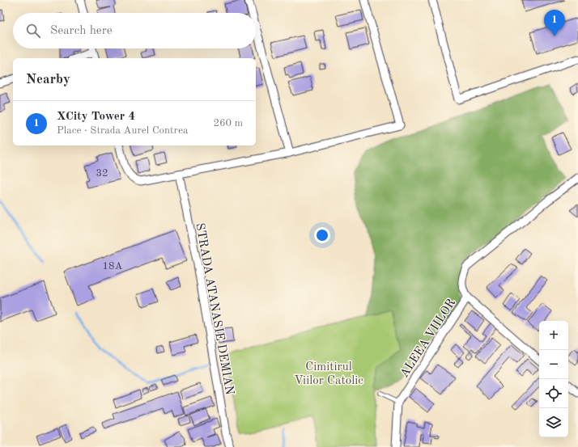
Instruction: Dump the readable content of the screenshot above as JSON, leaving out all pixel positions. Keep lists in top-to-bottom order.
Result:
{
  "streets": {
    "street": ["STRADA ATANASIE DEMIAN", "ALEEA VIILOR"]
  },
  "parks": ["Cimitirul Viilor Catolic"],
  "house_numbers": ["32", "18A"],
  "page": {
    "pins": "1",
    "search": "Search here",
    "heading": "Nearby",
    "list": [
      {
        "mark": "1",
        "name": "XCity Tower 4",
        "note": "Place · Strada Aurel Contrea",
        "value": "260 m"
      }
    ],
    "map_buttons": ["+", "−"]
  }
}
